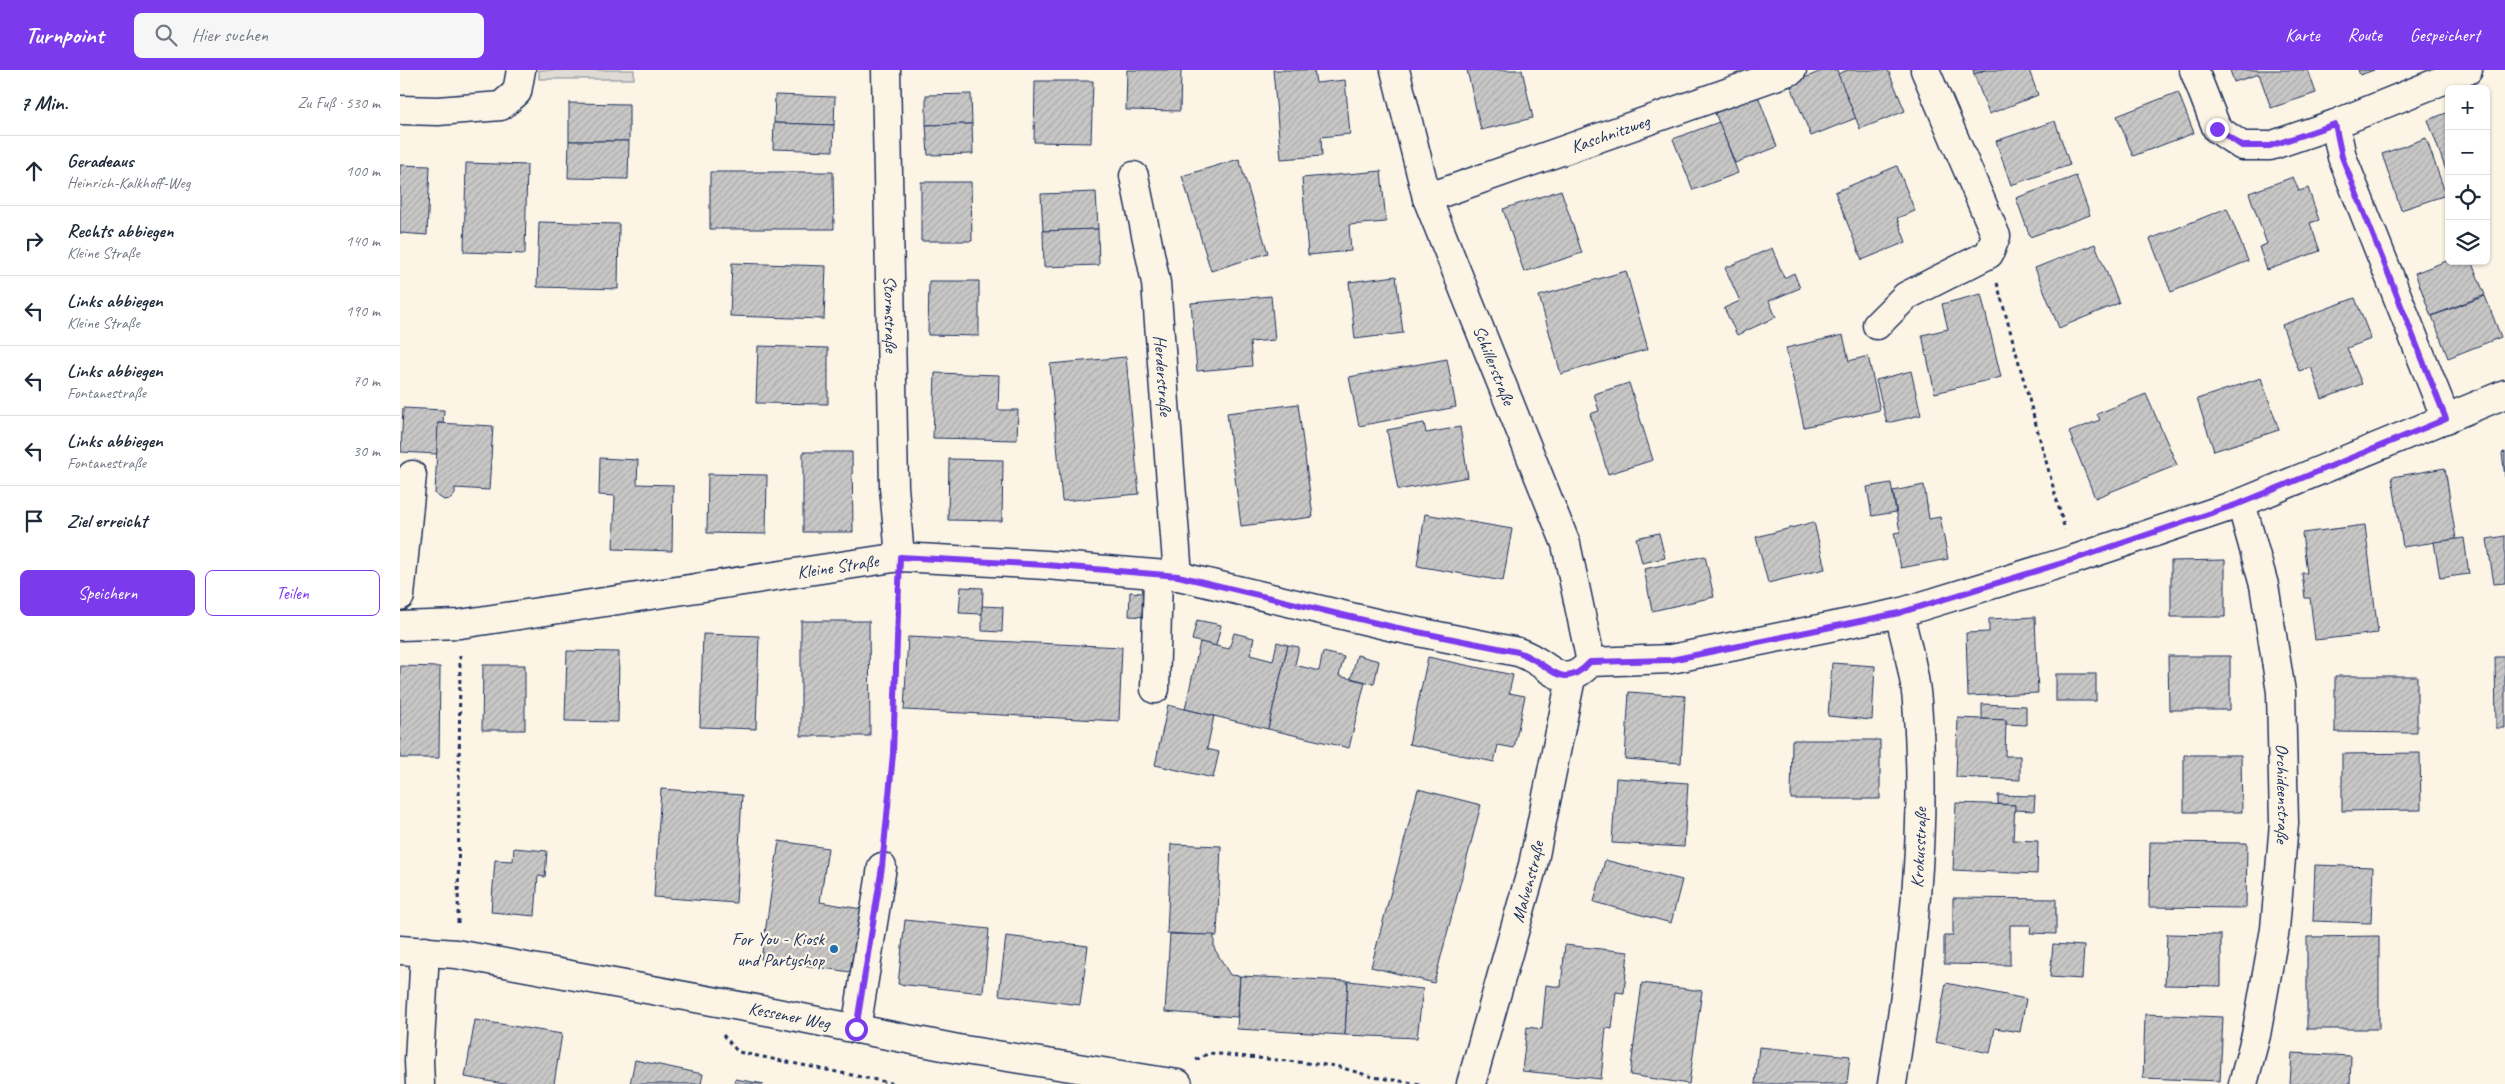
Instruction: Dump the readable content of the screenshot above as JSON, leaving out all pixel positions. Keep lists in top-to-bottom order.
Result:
{
  "streets": {
    "street": [
      "Kaschnitzweg",
      "Stormstraße",
      "Schillerstraße",
      "Herderstraße",
      "Kleine Straße",
      "Orchideenstraße",
      "Krokusstraße",
      "Malvenstraße",
      "Kessener Weg"
    ]
  },
  "crossings": [
    ["Kaschnitzweg", "Schillerstraße"],
    ["Stormstraße", "Kleine Straße"],
    ["Schillerstraße", "Kleine Straße"],
    ["Schillerstraße", "Malvenstraße"],
    ["Herderstraße", "Kleine Straße"],
    ["Kleine Straße", "Orchideenstraße"],
    ["Kleine Straße", "Krokusstraße"],
    ["Kleine Straße", "Malvenstraße"]
  ],
  "places": ["For You - Kiosk und Partyshop"],
  "page": {
    "header": "Turnpoint",
    "search": "Hier suchen",
    "nav": ["Karte", "Route", "Gespeichert"],
    "heading": ["7 Min.", "Zu Fuß · 530 m"],
    "map_buttons": ["+", "−"],
    "list": [
      ["Geradeaus", "Heinrich-Kalkhoff-Weg", "100 m"],
      ["Rechts abbiegen", "Kleine Straße", "140 m"],
      ["Links abbiegen", "Kleine Straße", "190 m"],
      ["Links abbiegen", "Fontanestraße", "70 m"],
      ["Links abbiegen", "Fontanestraße", "30 m"],
      "Ziel erreicht"
    ],
    "buttons": ["Speichern", "Teilen"]
  }
}
